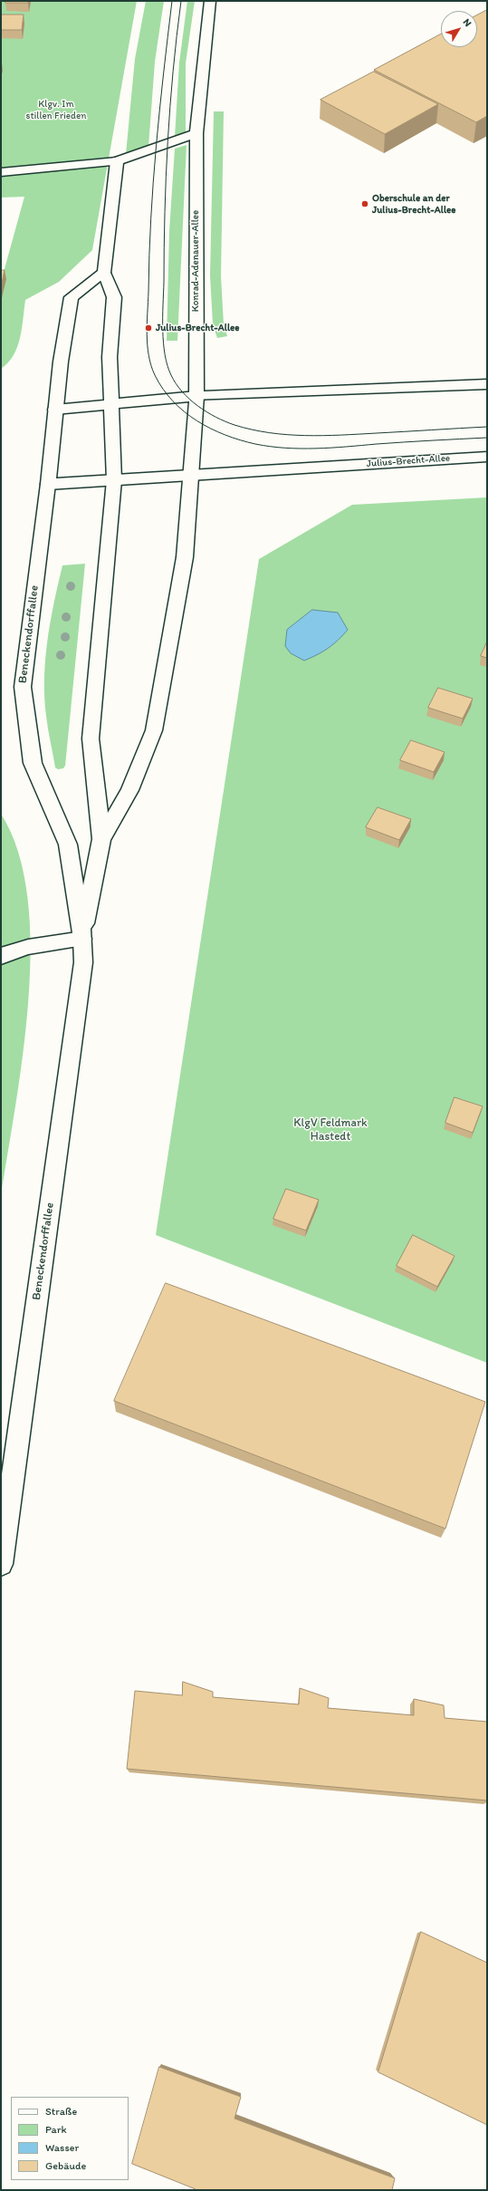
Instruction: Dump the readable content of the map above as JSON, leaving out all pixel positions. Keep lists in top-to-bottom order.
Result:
{
  "streets": {
    "street": ["Konrad-Adenauer-Allee", "Julius-Brecht-Allee", "Beneckendorffallee"]
  },
  "crossings": [
    ["Konrad-Adenauer-Allee", "Julius-Brecht-Allee"],
    ["Konrad-Adenauer-Allee", "Beneckendorffallee"],
    ["Julius-Brecht-Allee", "Beneckendorffallee"]
  ],
  "parks": ["Klgv. Im stillen Frieden", "KlgV Feldmark Hastedt"],
  "places": ["Oberschule an der Julius-Brecht-Allee", "Julius-Brecht-Allee"],
  "legend": [
    "Straße",
    "Park",
    "Wasser",
    "Gebäude"
  ],
  "north": "top right"
}
